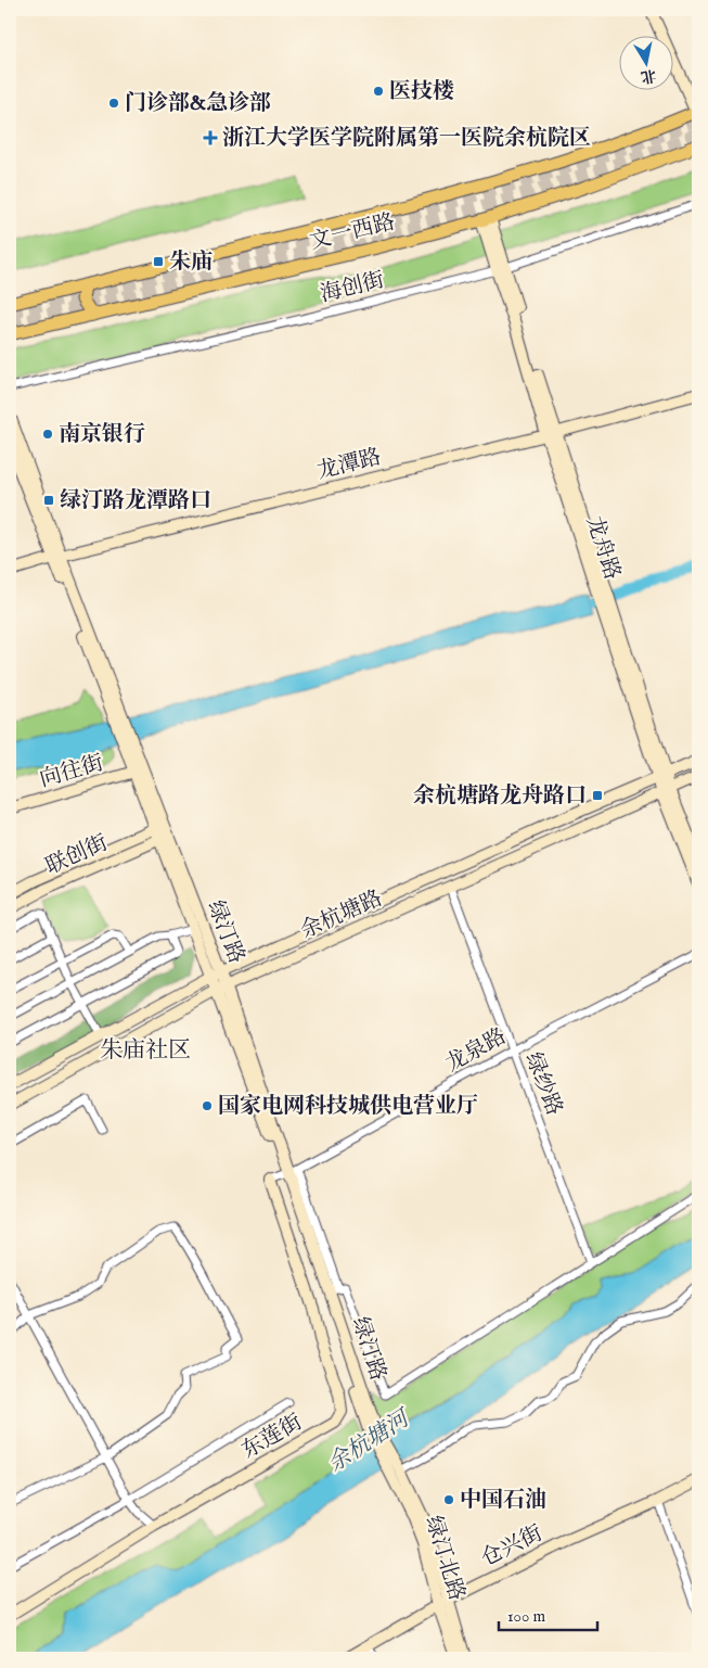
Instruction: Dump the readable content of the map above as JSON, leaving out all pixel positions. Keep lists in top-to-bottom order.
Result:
{
  "streets": {
    "main road": ["文一西路"],
    "street": [
      "海创街",
      "龙潭路",
      "龙舟路",
      "向往街",
      "联创街",
      "余杭塘路",
      "绿汀路",
      "龙泉路",
      "绿纱路",
      "东莲街",
      "仓兴街",
      "绿汀北路"
    ]
  },
  "crossings": [
    ["文一西路", "龙舟路"],
    ["海创街", "龙舟路"],
    ["龙潭路", "龙舟路"],
    ["龙潭路", "绿汀路"],
    ["龙舟路", "余杭塘路"],
    ["向往街", "绿汀路"],
    ["联创街", "绿汀路"],
    ["余杭塘路", "绿汀路"],
    ["余杭塘路", "绿纱路"],
    ["绿汀路", "龙泉路"],
    ["绿汀路", "绿汀北路"],
    ["龙泉路", "绿纱路"],
    ["龙泉路", "东莲街"],
    ["仓兴街", "绿汀北路"]
  ],
  "districts": ["朱庙社区"],
  "water": ["余杭塘河"],
  "places": {
    "other": [
      "医技楼",
      "门诊部&急诊部",
      "南京银行",
      "国家电网科技城供电营业厅",
      "中国石油"
    ],
    "health": ["浙江大学医学院附属第一医院余杭院区"],
    "transit": ["朱庙", "绿汀路龙潭路口", "余杭塘路龙舟路口"]
  },
  "scale_bar": "100 m",
  "north": "bottom"
}
